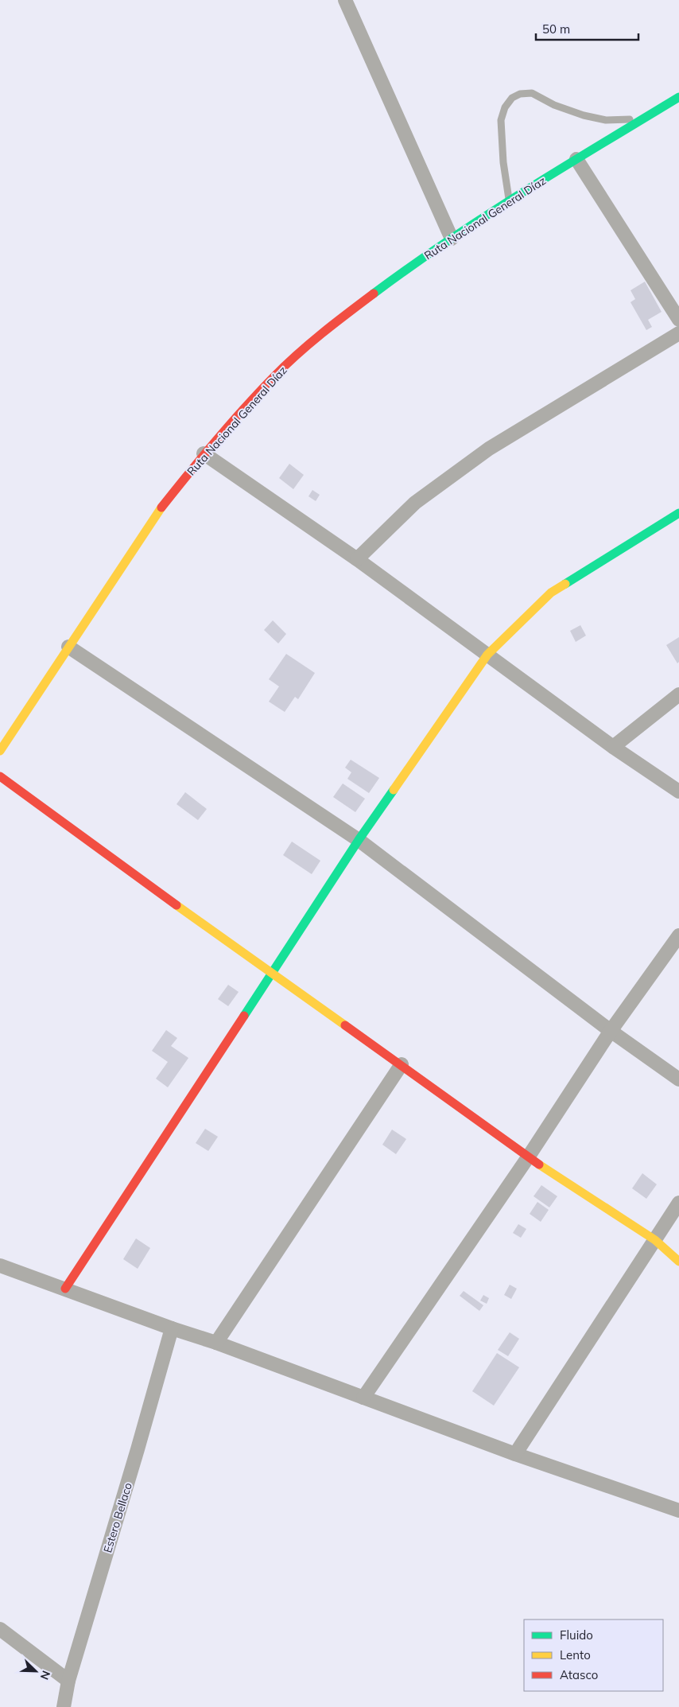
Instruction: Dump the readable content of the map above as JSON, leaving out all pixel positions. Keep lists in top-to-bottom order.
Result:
{
  "streets": {
    "main road": ["Ruta Nacional General Díaz"],
    "street": ["Estero Bellaco"]
  },
  "legend": ["Fluido", "Lento", "Atasco"],
  "scale_bar": "50 m",
  "north": "bottom right"
}
